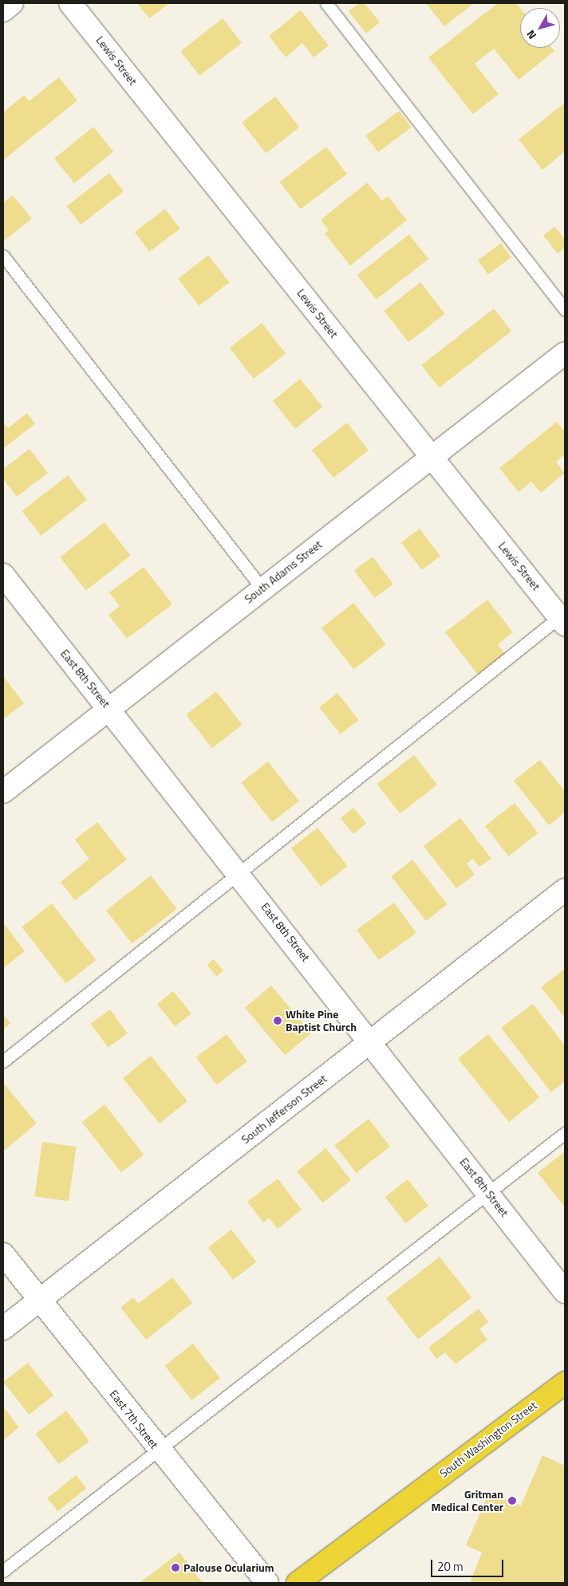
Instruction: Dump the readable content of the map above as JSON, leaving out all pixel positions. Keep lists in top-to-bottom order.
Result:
{
  "streets": {
    "highway": ["South Washington Street"],
    "street": [
      "Lewis Street",
      "South Adams Street",
      "East 8th Street",
      "South Jefferson Street",
      "East 7th Street"
    ]
  },
  "crossings": [
    ["Lewis Street", "South Adams Street"],
    ["South Adams Street", "East 8th Street"],
    ["East 8th Street", "South Jefferson Street"],
    ["South Jefferson Street", "East 7th Street"]
  ],
  "places": ["White Pine Baptist Church", "Gritman Medical Center", "Palouse Ocularium"],
  "scale_bar": "20 m",
  "north": "bottom left"
}
